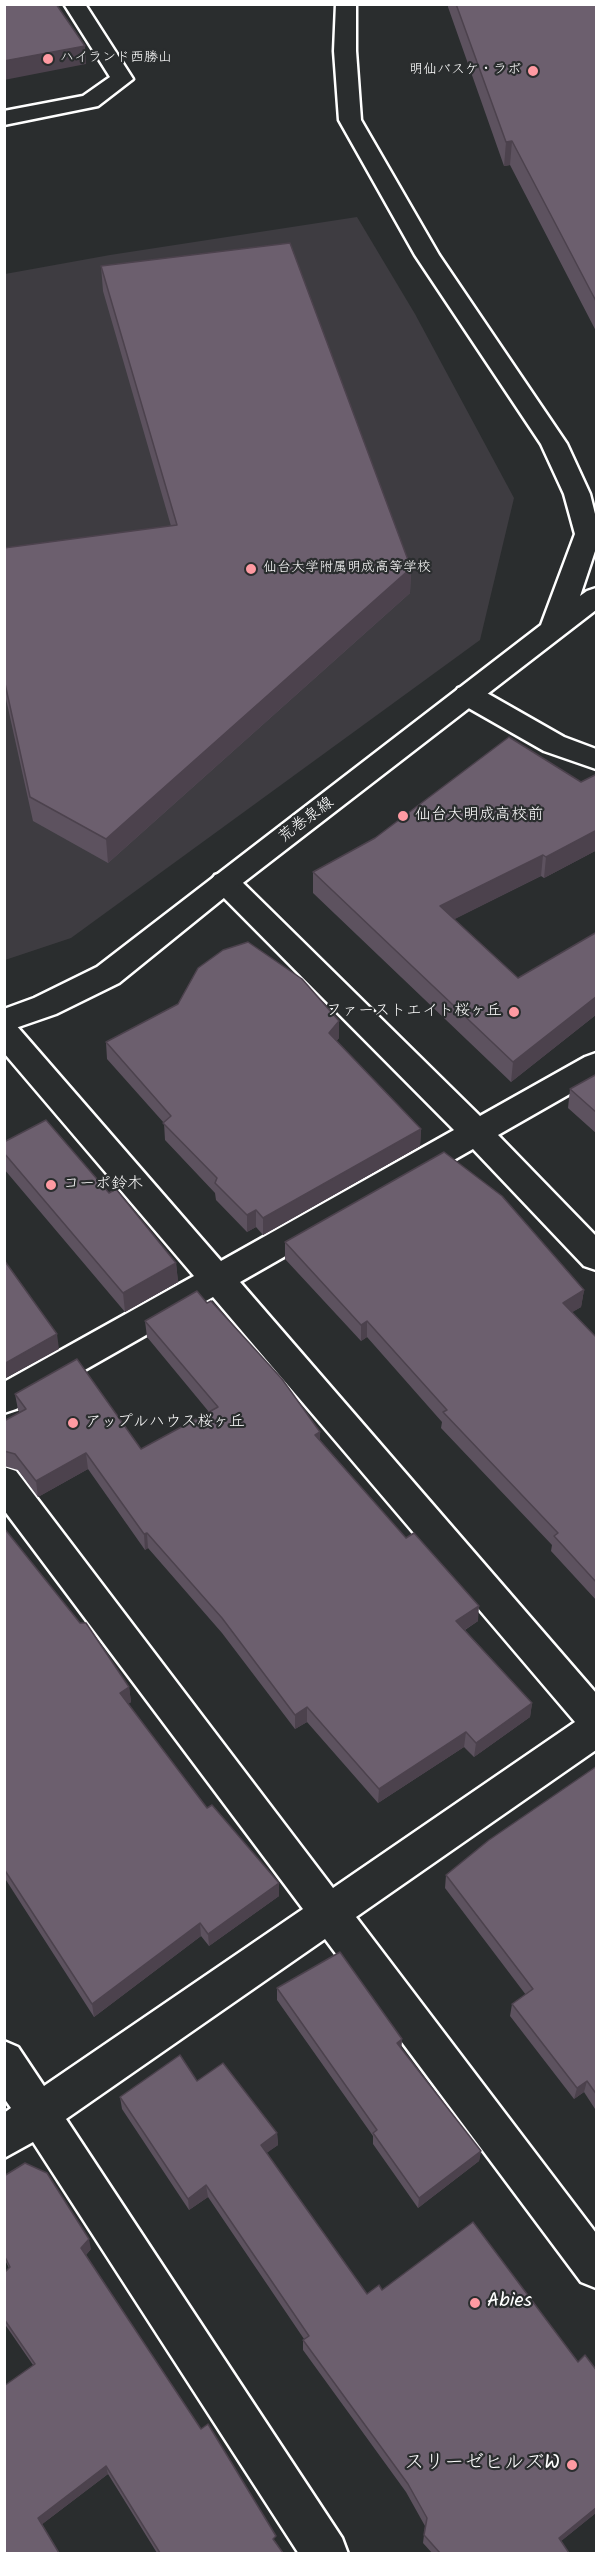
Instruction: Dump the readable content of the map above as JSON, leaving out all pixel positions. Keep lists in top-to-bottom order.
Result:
{
  "streets": {
    "street": ["荒巻泉線"]
  },
  "places": [
    "ハイランド西勝山",
    "明仙バスケ・ラボ",
    "仙台大学附属明成高等学校",
    "仙台大明成高校前",
    "ファーストエイト桜ヶ丘",
    "コーポ鈴木",
    "アップルハウス桜ヶ丘",
    "Abies",
    "スリーゼヒルズW"
  ]
}
